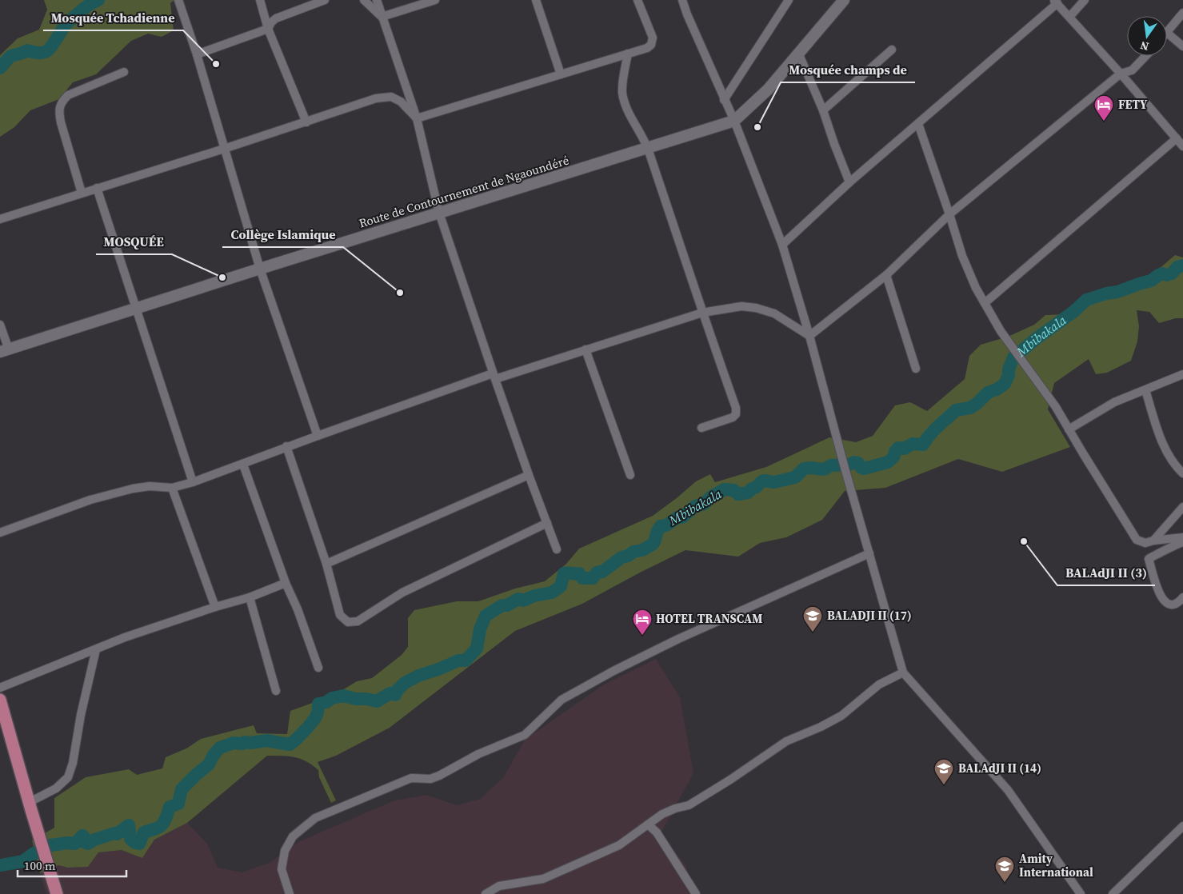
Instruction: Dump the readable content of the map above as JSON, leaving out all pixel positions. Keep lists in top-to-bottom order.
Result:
{
  "streets": {
    "street": ["Route de Contournement de Ngaoundéré"]
  },
  "water": ["Mbibakala"],
  "places": {
    "other": [
      "Mosquée Tchadienne",
      "Mosquée champs de",
      "MOSQUÉE",
      "Collège Islamique",
      "BALAdJI II (3)"
    ],
    "hotel": ["FETY", "HOTEL TRANSCAM"],
    "school or university": ["BALADJI II (17)", "BALAdJI II (14)", "Amity International"]
  },
  "scale_bar": "100 m",
  "north": "bottom"
}
